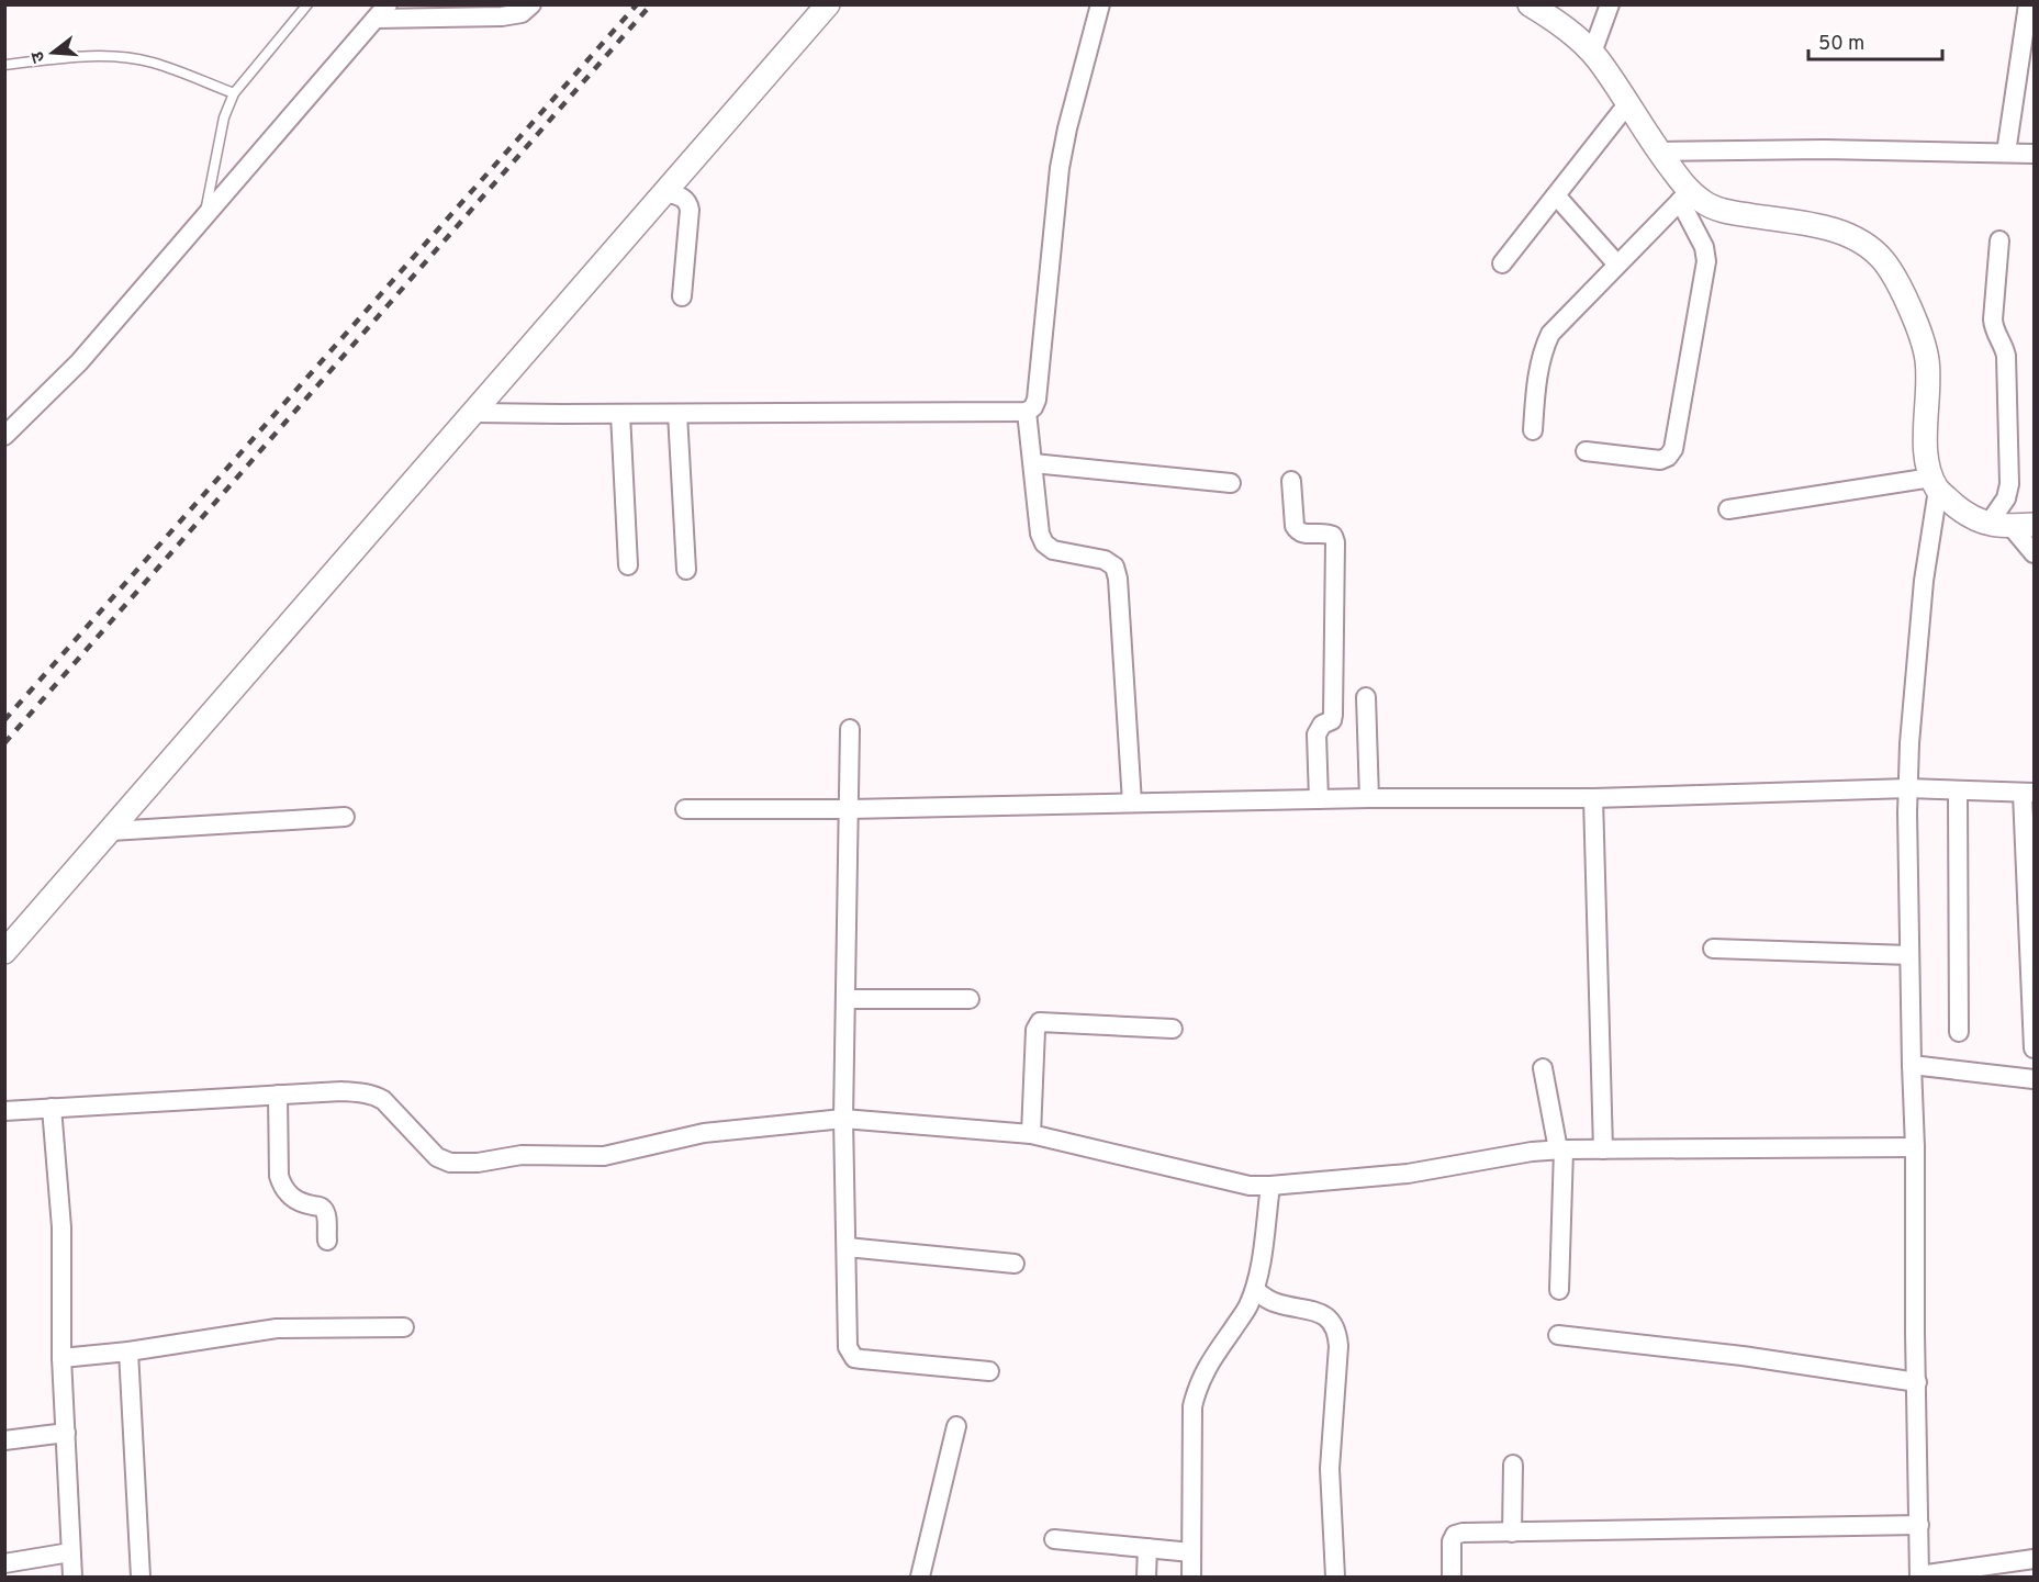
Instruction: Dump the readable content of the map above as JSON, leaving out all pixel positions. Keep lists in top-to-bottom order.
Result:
{
  "scale_bar": "50 m",
  "north": "left"
}
